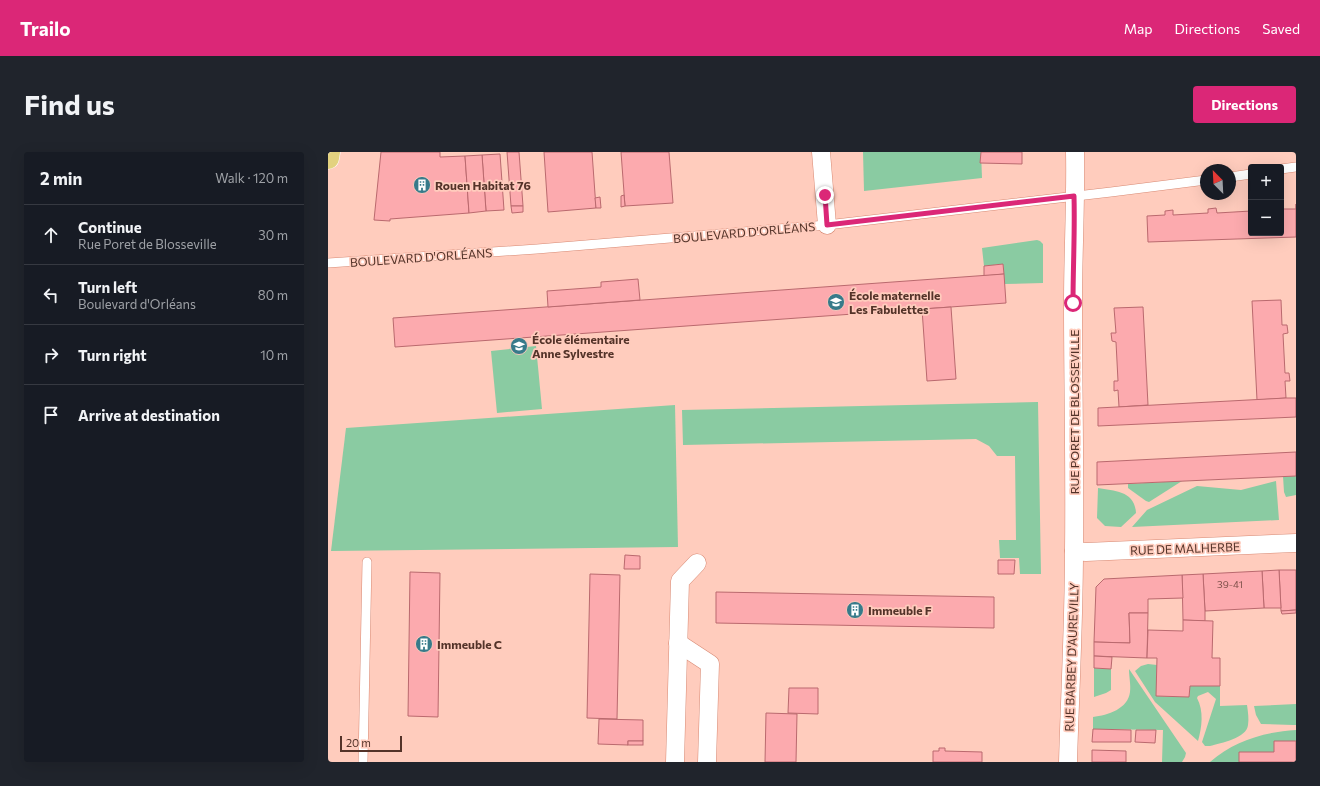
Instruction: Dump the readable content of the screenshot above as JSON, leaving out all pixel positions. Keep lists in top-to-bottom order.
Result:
{
  "streets": {
    "street": ["RUE PORET DE BLOSSEVILLE", "RUE DE MALHERBE", "RUE BARBEY D'AUREVILLY"],
    "lane": ["BOULEVARD D'ORLÉANS"]
  },
  "crossings": [
    ["BOULEVARD D'ORLÉANS", "RUE PORET DE BLOSSEVILLE"],
    ["RUE PORET DE BLOSSEVILLE", "RUE DE MALHERBE"],
    ["RUE PORET DE BLOSSEVILLE", "RUE BARBEY D'AUREVILLY"],
    ["RUE DE MALHERBE", "RUE BARBEY D'AUREVILLY"]
  ],
  "places": {
    "building": ["Rouen Habitat 76", "Immeuble F", "Immeuble C"],
    "school or university": ["École maternelle Les Fabulettes", "École élémentaire Anne Sylvestre"]
  },
  "house_numbers": ["39-41"],
  "scale_bar": "20 m",
  "north": "top left",
  "page": {
    "header": "Trailo",
    "nav": ["Map", "Directions", "Saved"],
    "buttons": "Directions",
    "title": "Find us",
    "heading": ["2 min", "Walk · 120 m"],
    "map_buttons": ["+", "−"],
    "list": [
      ["Continue", "Rue Poret de Blosseville", "30 m"],
      ["Turn left", "Boulevard d'Orléans", "80 m"],
      ["Turn right", "10 m"],
      "Arrive at destination"
    ],
    "scale": "20 m"
  }
}
